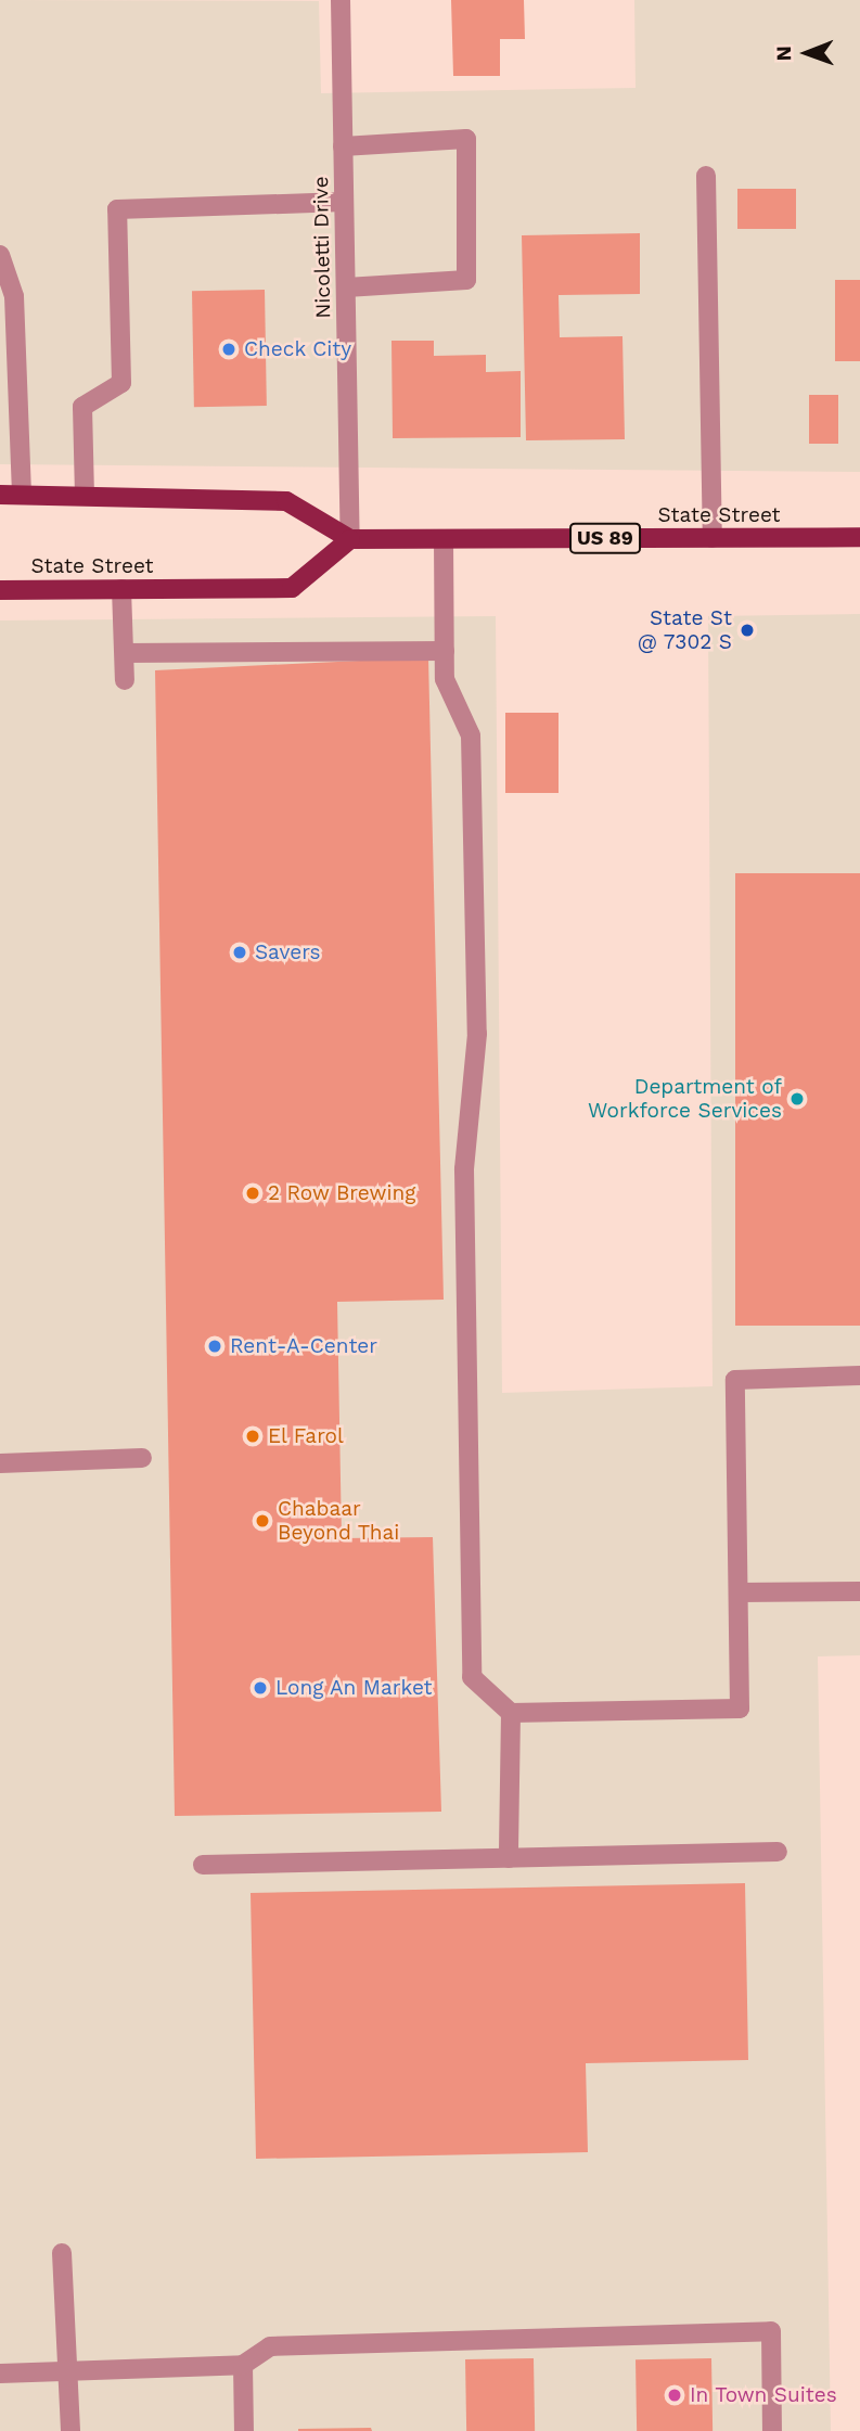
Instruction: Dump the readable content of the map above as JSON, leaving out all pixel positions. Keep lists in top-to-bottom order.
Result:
{
  "streets": {
    "main road": ["State Street", "US 89"],
    "street": ["Nicoletti Drive"]
  },
  "crossings": [
    ["Nicoletti Drive", "State Street"]
  ],
  "places": [
    "Check City",
    "State St @ 7302 S",
    "Savers",
    "Department of Workforce Services",
    "2 Row Brewing",
    "Rent-A-Center",
    "El Farol",
    "Chabaar Beyond Thai",
    "Long An Market",
    "In Town Suites"
  ],
  "north": "left"
}
